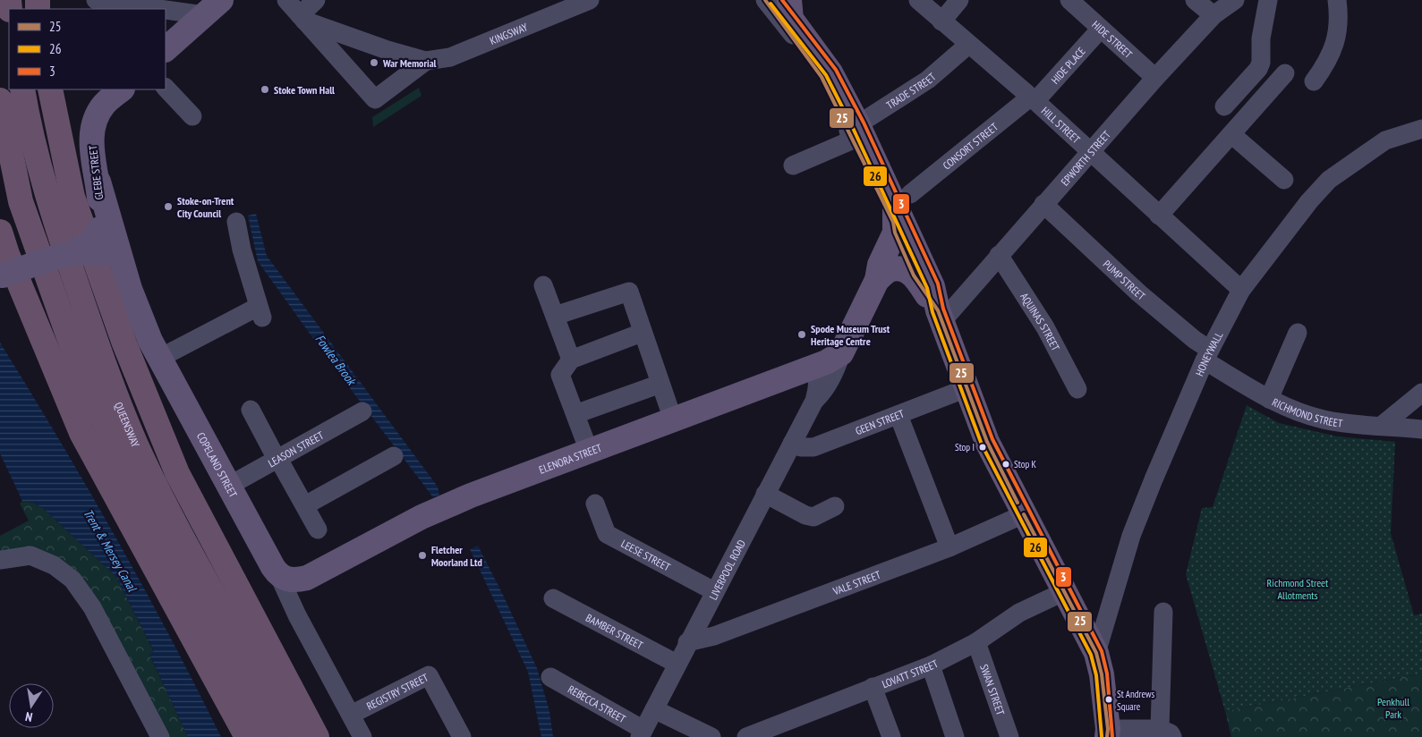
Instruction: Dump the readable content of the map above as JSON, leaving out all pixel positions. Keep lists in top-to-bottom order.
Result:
{
  "streets": {
    "highway": ["QUEENSWAY"],
    "main road": [
      "GLEBE STREET",
      "ELENORA STREET",
      "COPELAND STREET",
      "LIVERPOOL ROAD"
    ],
    "street": [
      "KINGSWAY",
      "HIDE STREET",
      "HIDE PLACE",
      "TRADE STREET",
      "HILL STREET",
      "CONSORT STREET",
      "EPWORTH STREET",
      "PUMP STREET",
      "AQUINAS STREET",
      "HONEYWALL",
      "RICHMOND STREET",
      "GEEN STREET",
      "LEASON STREET",
      "LEESE STREET",
      "VALE STREET",
      "BAMBER STREET",
      "LOVATT STREET",
      "SWAN STREET",
      "REGISTRY STREET",
      "REBECCA STREET"
    ]
  },
  "crossings": [
    ["HIDE STREET", "HIDE PLACE"],
    ["HIDE STREET", "EPWORTH STREET"],
    ["HIDE PLACE", "HILL STREET"],
    ["HIDE PLACE", "CONSORT STREET"],
    ["TRADE STREET", "HILL STREET"],
    ["HILL STREET", "CONSORT STREET"],
    ["HILL STREET", "EPWORTH STREET"],
    ["HILL STREET", "HONEYWALL"],
    ["EPWORTH STREET", "PUMP STREET"],
    ["EPWORTH STREET", "AQUINAS STREET"],
    ["GLEBE STREET", "COPELAND STREET"],
    ["PUMP STREET", "HONEYWALL"],
    ["PUMP STREET", "RICHMOND STREET"],
    ["HONEYWALL", "RICHMOND STREET"],
    ["GEEN STREET", "LIVERPOOL ROAD"],
    ["LEASON STREET", "COPELAND STREET"],
    ["ELENORA STREET", "COPELAND STREET"],
    ["ELENORA STREET", "LIVERPOOL ROAD"],
    ["COPELAND STREET", "REGISTRY STREET"],
    ["LEESE STREET", "LIVERPOOL ROAD"],
    ["LIVERPOOL ROAD", "VALE STREET"],
    ["LIVERPOOL ROAD", "BAMBER STREET"],
    ["LIVERPOOL ROAD", "REBECCA STREET"],
    ["LOVATT STREET", "SWAN STREET"]
  ],
  "water": ["Fowlea Brook", "Trent & Mersey Canal"],
  "parks": ["Richmond Street Allotments", "Penkhull Park"],
  "places": [
    "War Memorial",
    "Stoke Town Hall",
    "Stoke-on-Trent City Council",
    "Spode Museum Trust Heritage Centre",
    "Stop I",
    "Stop K",
    "Fletcher Moorland Ltd",
    "St Andrews Square"
  ],
  "lines": ["transit line 25", "transit line 3", "transit line 26"],
  "legend": ["25", "26", "3"],
  "north": "bottom"
}
